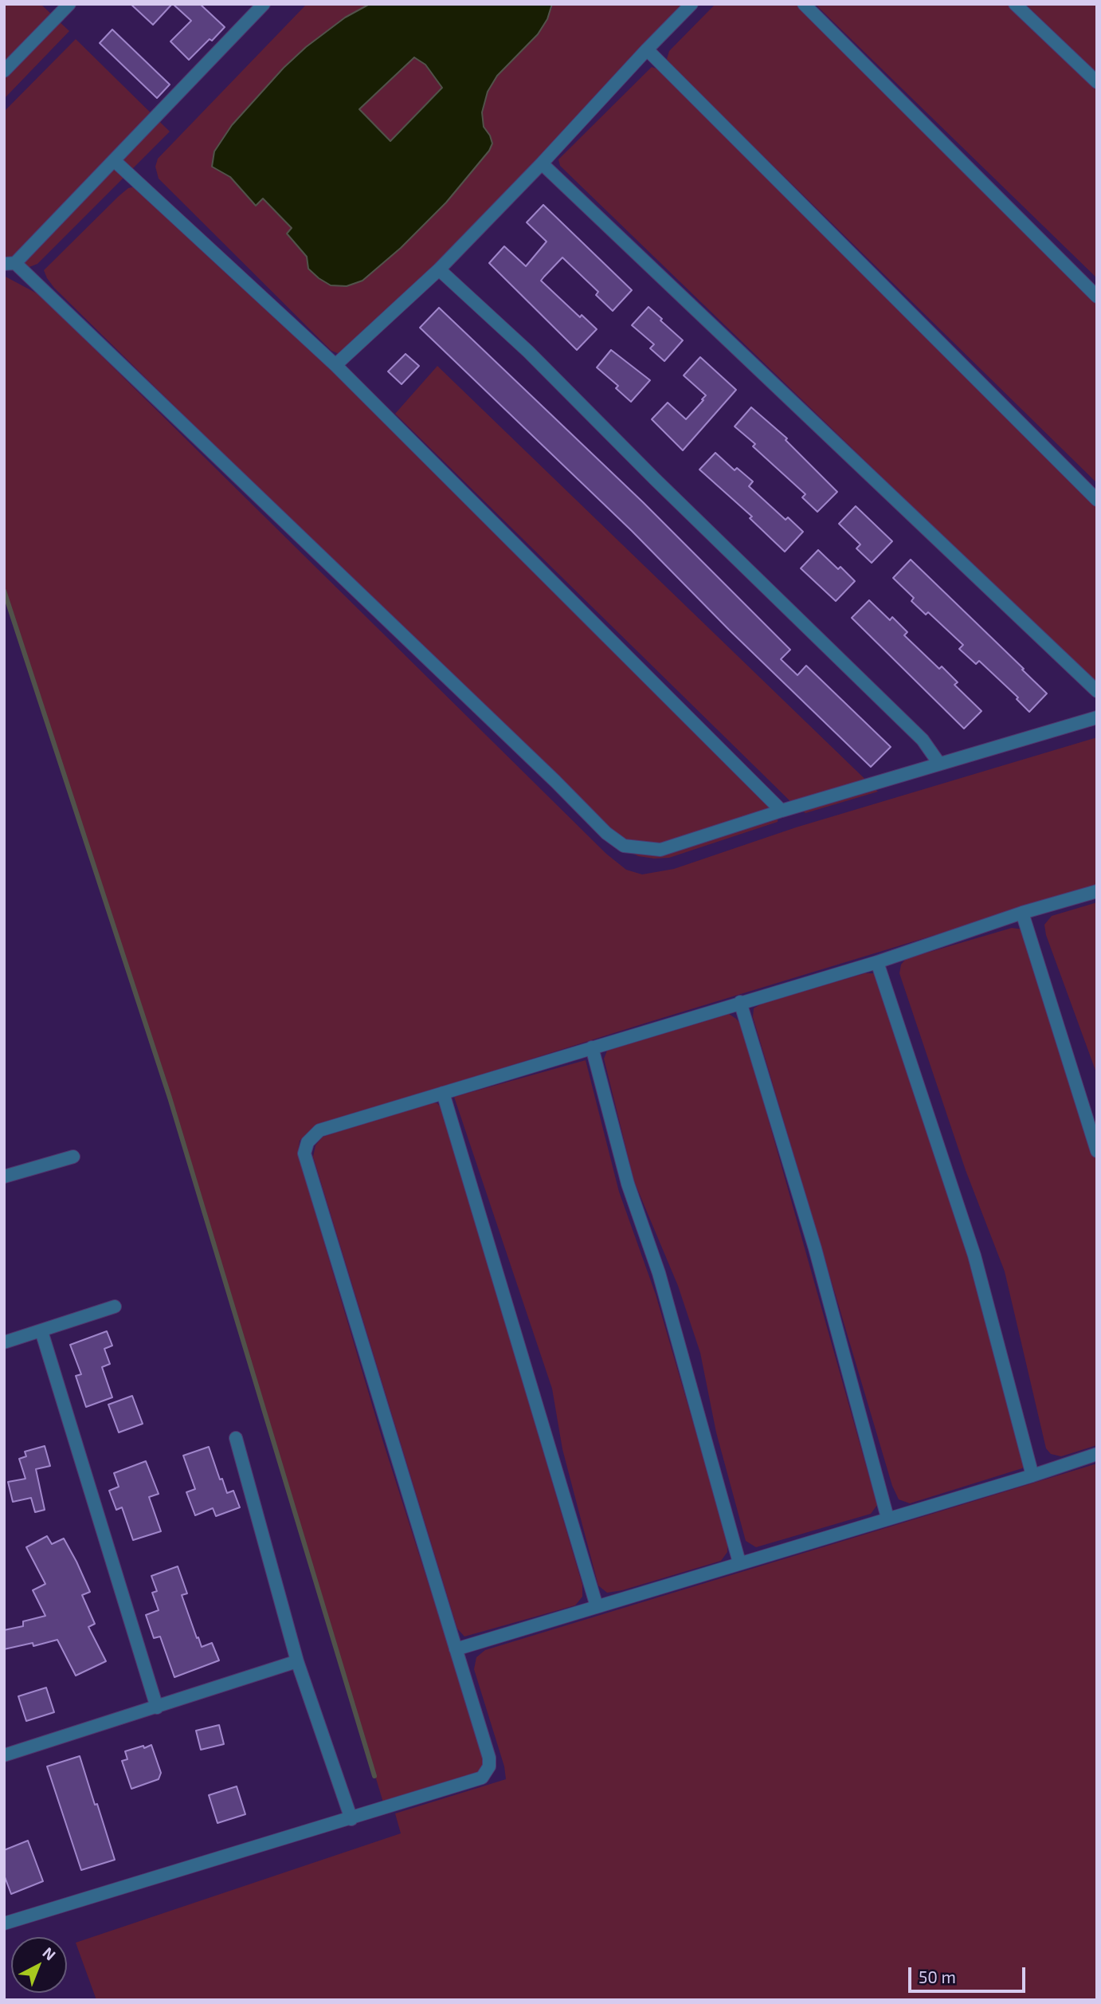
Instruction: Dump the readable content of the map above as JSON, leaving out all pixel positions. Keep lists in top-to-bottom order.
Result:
{
  "scale_bar": "50 m",
  "north": "top right"
}
